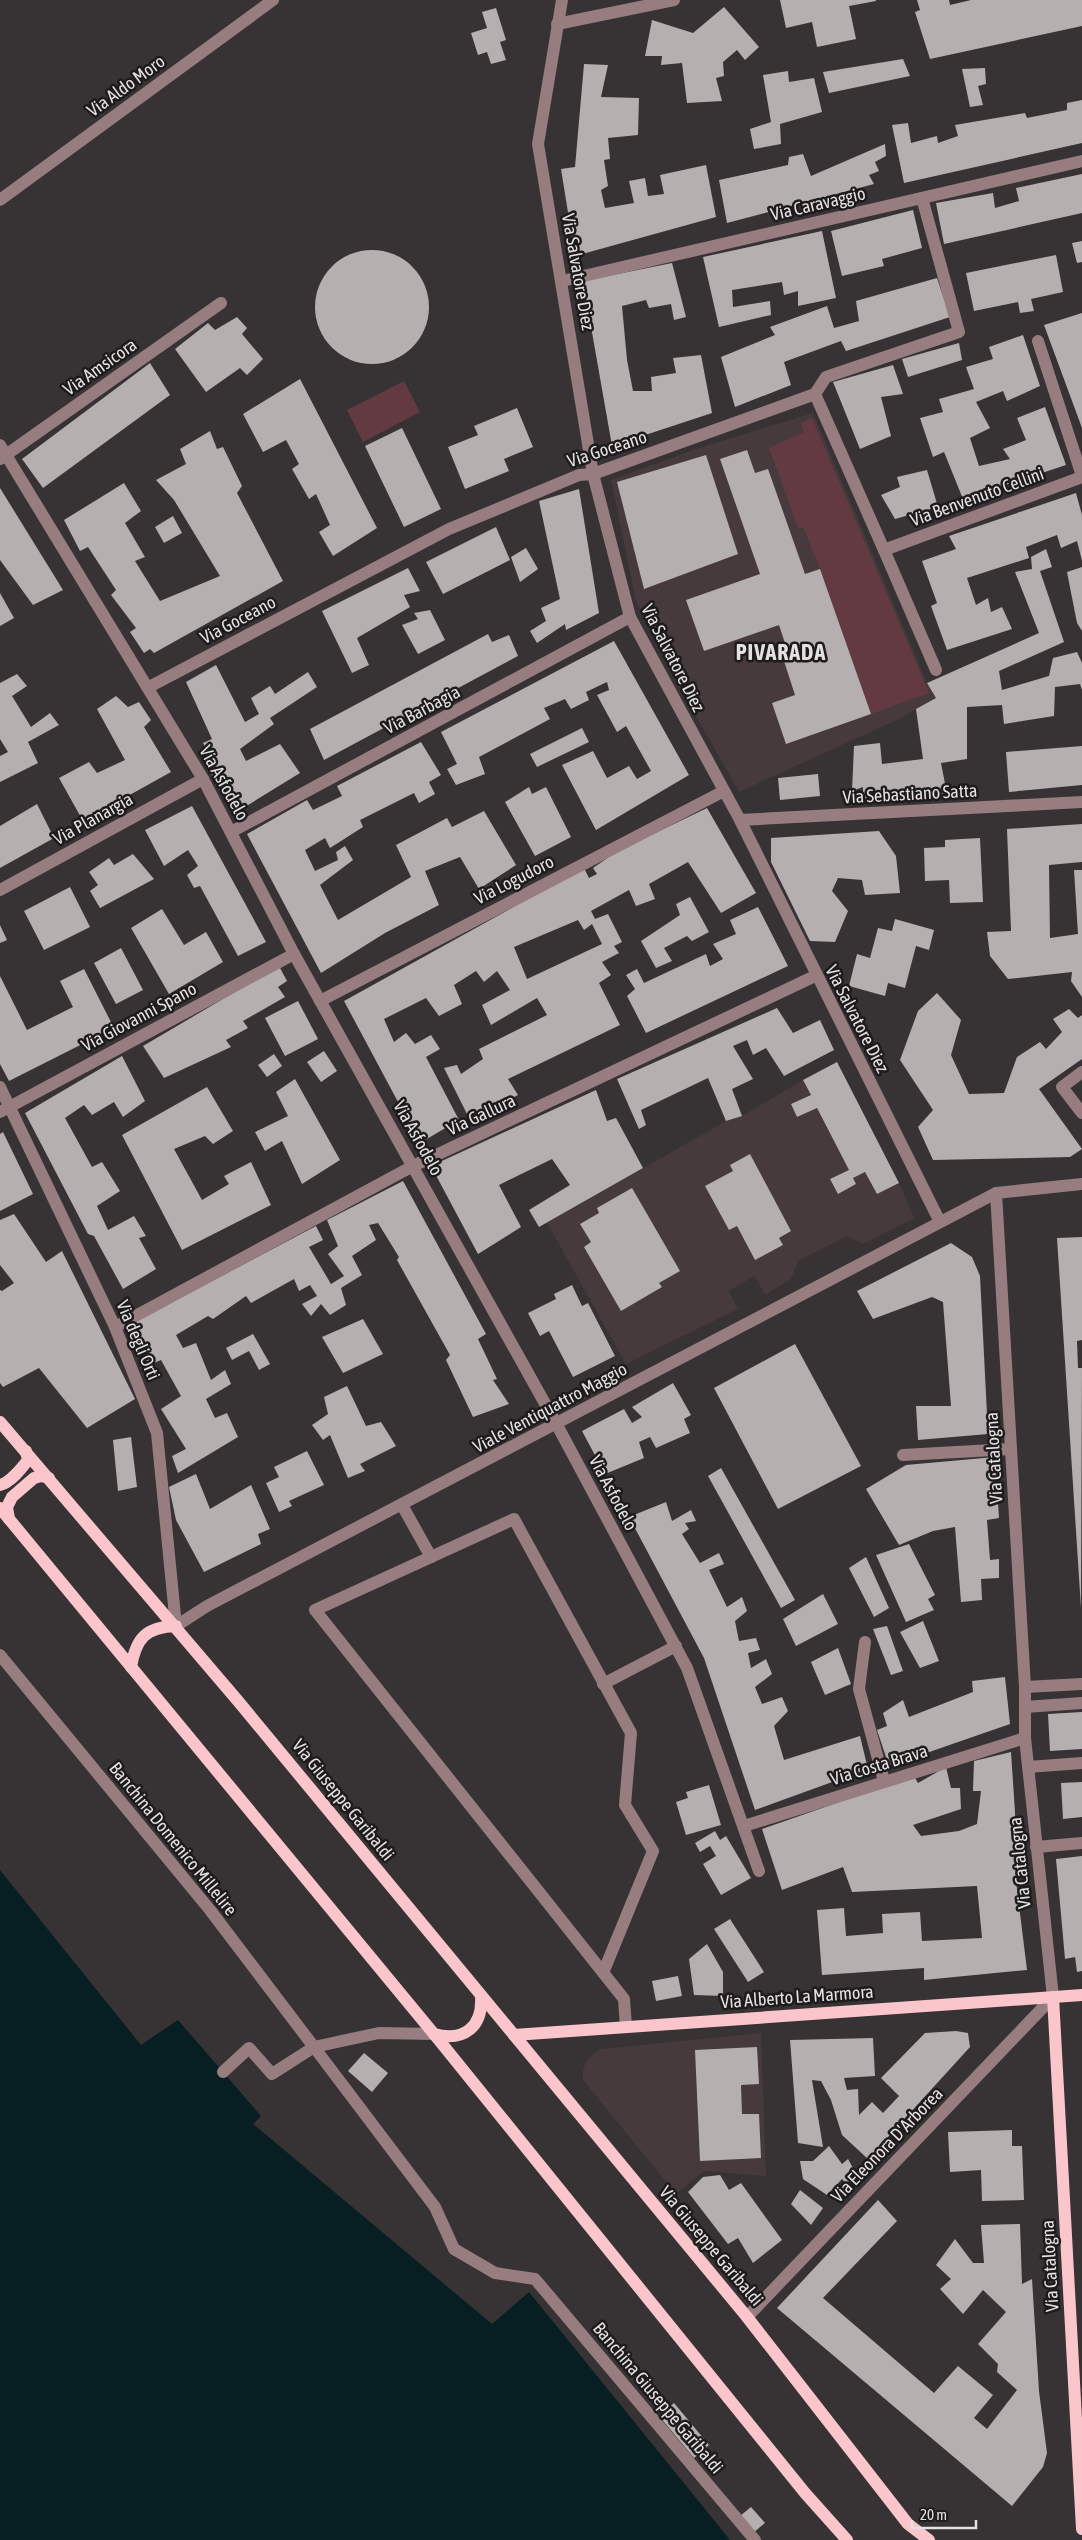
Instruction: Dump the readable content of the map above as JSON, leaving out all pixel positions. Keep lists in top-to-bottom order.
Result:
{
  "streets": {
    "main road": ["Via Catalogna", "Via Giuseppe Garibaldi", "Via Alberto La Marmora"],
    "street": [
      "Via Aldo Moro",
      "Via Caravaggio",
      "Via Salvatore Diez",
      "Via Amsicora",
      "Via Goceano",
      "Via Benvenuto Cellini",
      "Via Barbagia",
      "Via Asfodelo",
      "Via Sebastiano Satta",
      "Via Planargia",
      "Via Logudoro",
      "Via Giovanni Spano",
      "Via Gallura",
      "Via degli Orti",
      "Viale Ventiquattro Maggio",
      "Via Costa Brava",
      "Banchina Domenico Millelire",
      "Via Eleonora D'Arborea",
      "Banchina Giuseppe Garibaldi"
    ]
  },
  "crossings": [
    ["Via Caravaggio", "Via Salvatore Diez"],
    ["Via Caravaggio", "Via Goceano"],
    ["Via Salvatore Diez", "Via Goceano"],
    ["Via Salvatore Diez", "Via Barbagia"],
    ["Via Salvatore Diez", "Via Sebastiano Satta"],
    ["Via Salvatore Diez", "Via Logudoro"],
    ["Via Salvatore Diez", "Via Gallura"],
    ["Via Salvatore Diez", "Viale Ventiquattro Maggio"],
    ["Via Amsicora", "Via Asfodelo"],
    ["Via Goceano", "Via Asfodelo"],
    ["Via Barbagia", "Via Asfodelo"],
    ["Via Asfodelo", "Via Planargia"],
    ["Via Asfodelo", "Via Logudoro"],
    ["Via Asfodelo", "Via Giovanni Spano"],
    ["Via Asfodelo", "Via Gallura"],
    ["Via Asfodelo", "Viale Ventiquattro Maggio"],
    ["Via Asfodelo", "Via Costa Brava"],
    ["Via Giovanni Spano", "Via degli Orti"],
    ["Via Gallura", "Via degli Orti"],
    ["Via degli Orti", "Viale Ventiquattro Maggio"],
    ["Via degli Orti", "Via Giuseppe Garibaldi"],
    ["Viale Ventiquattro Maggio", "Via Catalogna"],
    ["Viale Ventiquattro Maggio", "Via Giuseppe Garibaldi"],
    ["Via Catalogna", "Via Costa Brava"],
    ["Via Catalogna", "Via Alberto La Marmora"],
    ["Via Catalogna", "Via Eleonora D'Arborea"],
    ["Via Giuseppe Garibaldi", "Via Alberto La Marmora"],
    ["Via Giuseppe Garibaldi", "Via Eleonora D'Arborea"],
    ["Banchina Domenico Millelire", "Banchina Giuseppe Garibaldi"],
    ["Via Alberto La Marmora", "Via Eleonora D'Arborea"]
  ],
  "districts": ["PIVARADA"],
  "scale_bar": "20 m"
}
